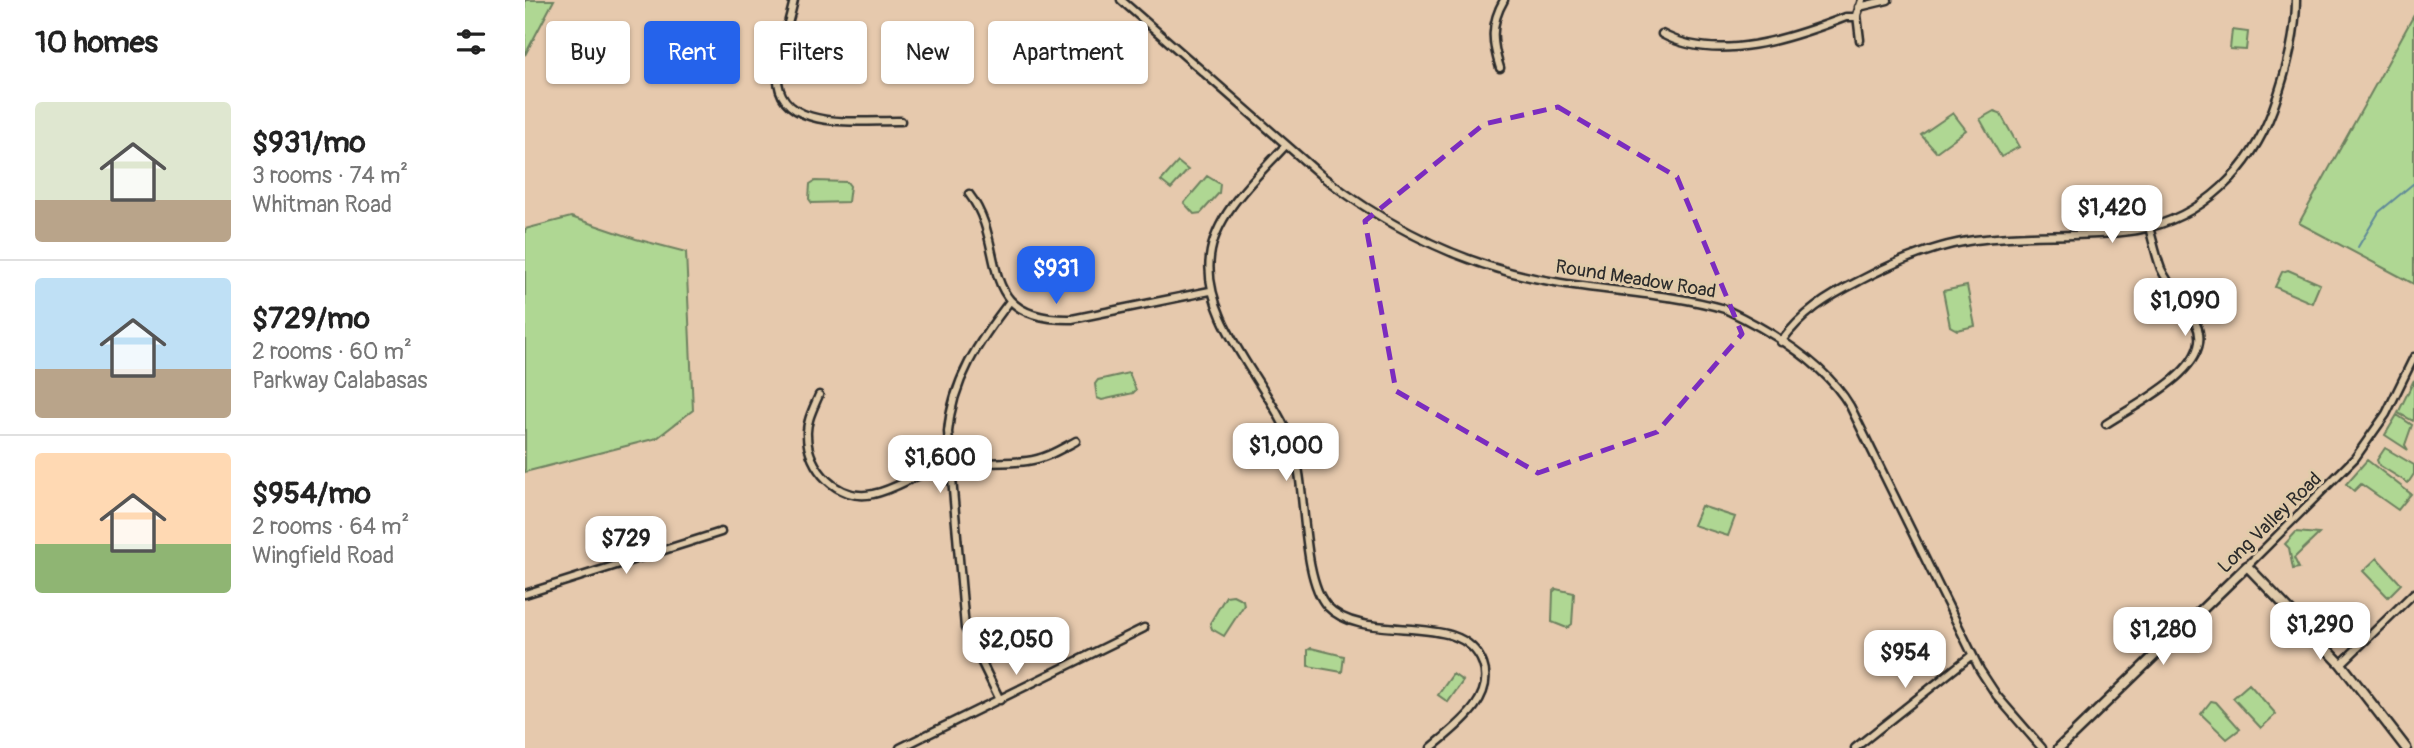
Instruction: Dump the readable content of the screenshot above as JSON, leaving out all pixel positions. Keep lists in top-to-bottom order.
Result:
{
  "streets": {
    "street": ["Round Meadow Road", "Long Valley Road"]
  },
  "page": {
    "heading": "10 homes",
    "chip": [
      "Buy",
      "Rent",
      "Filters",
      "New",
      "Apartment"
    ],
    "list": [
      {
        "name": "$931/mo",
        "note": "3 rooms · 74 m² · Whitman Road"
      },
      {
        "name": "$729/mo",
        "note": "2 rooms · 60 m² · Parkway Calabasas"
      },
      {
        "name": "$954/mo",
        "note": "2 rooms · 64 m² · Wingfield Road"
      }
    ],
    "price": [
      "$1,420",
      "$931",
      "$1,090",
      "$1,000",
      "$1,600",
      "$729",
      "$1,290",
      "$1,280",
      "$2,050",
      "$954"
    ]
  }
}
